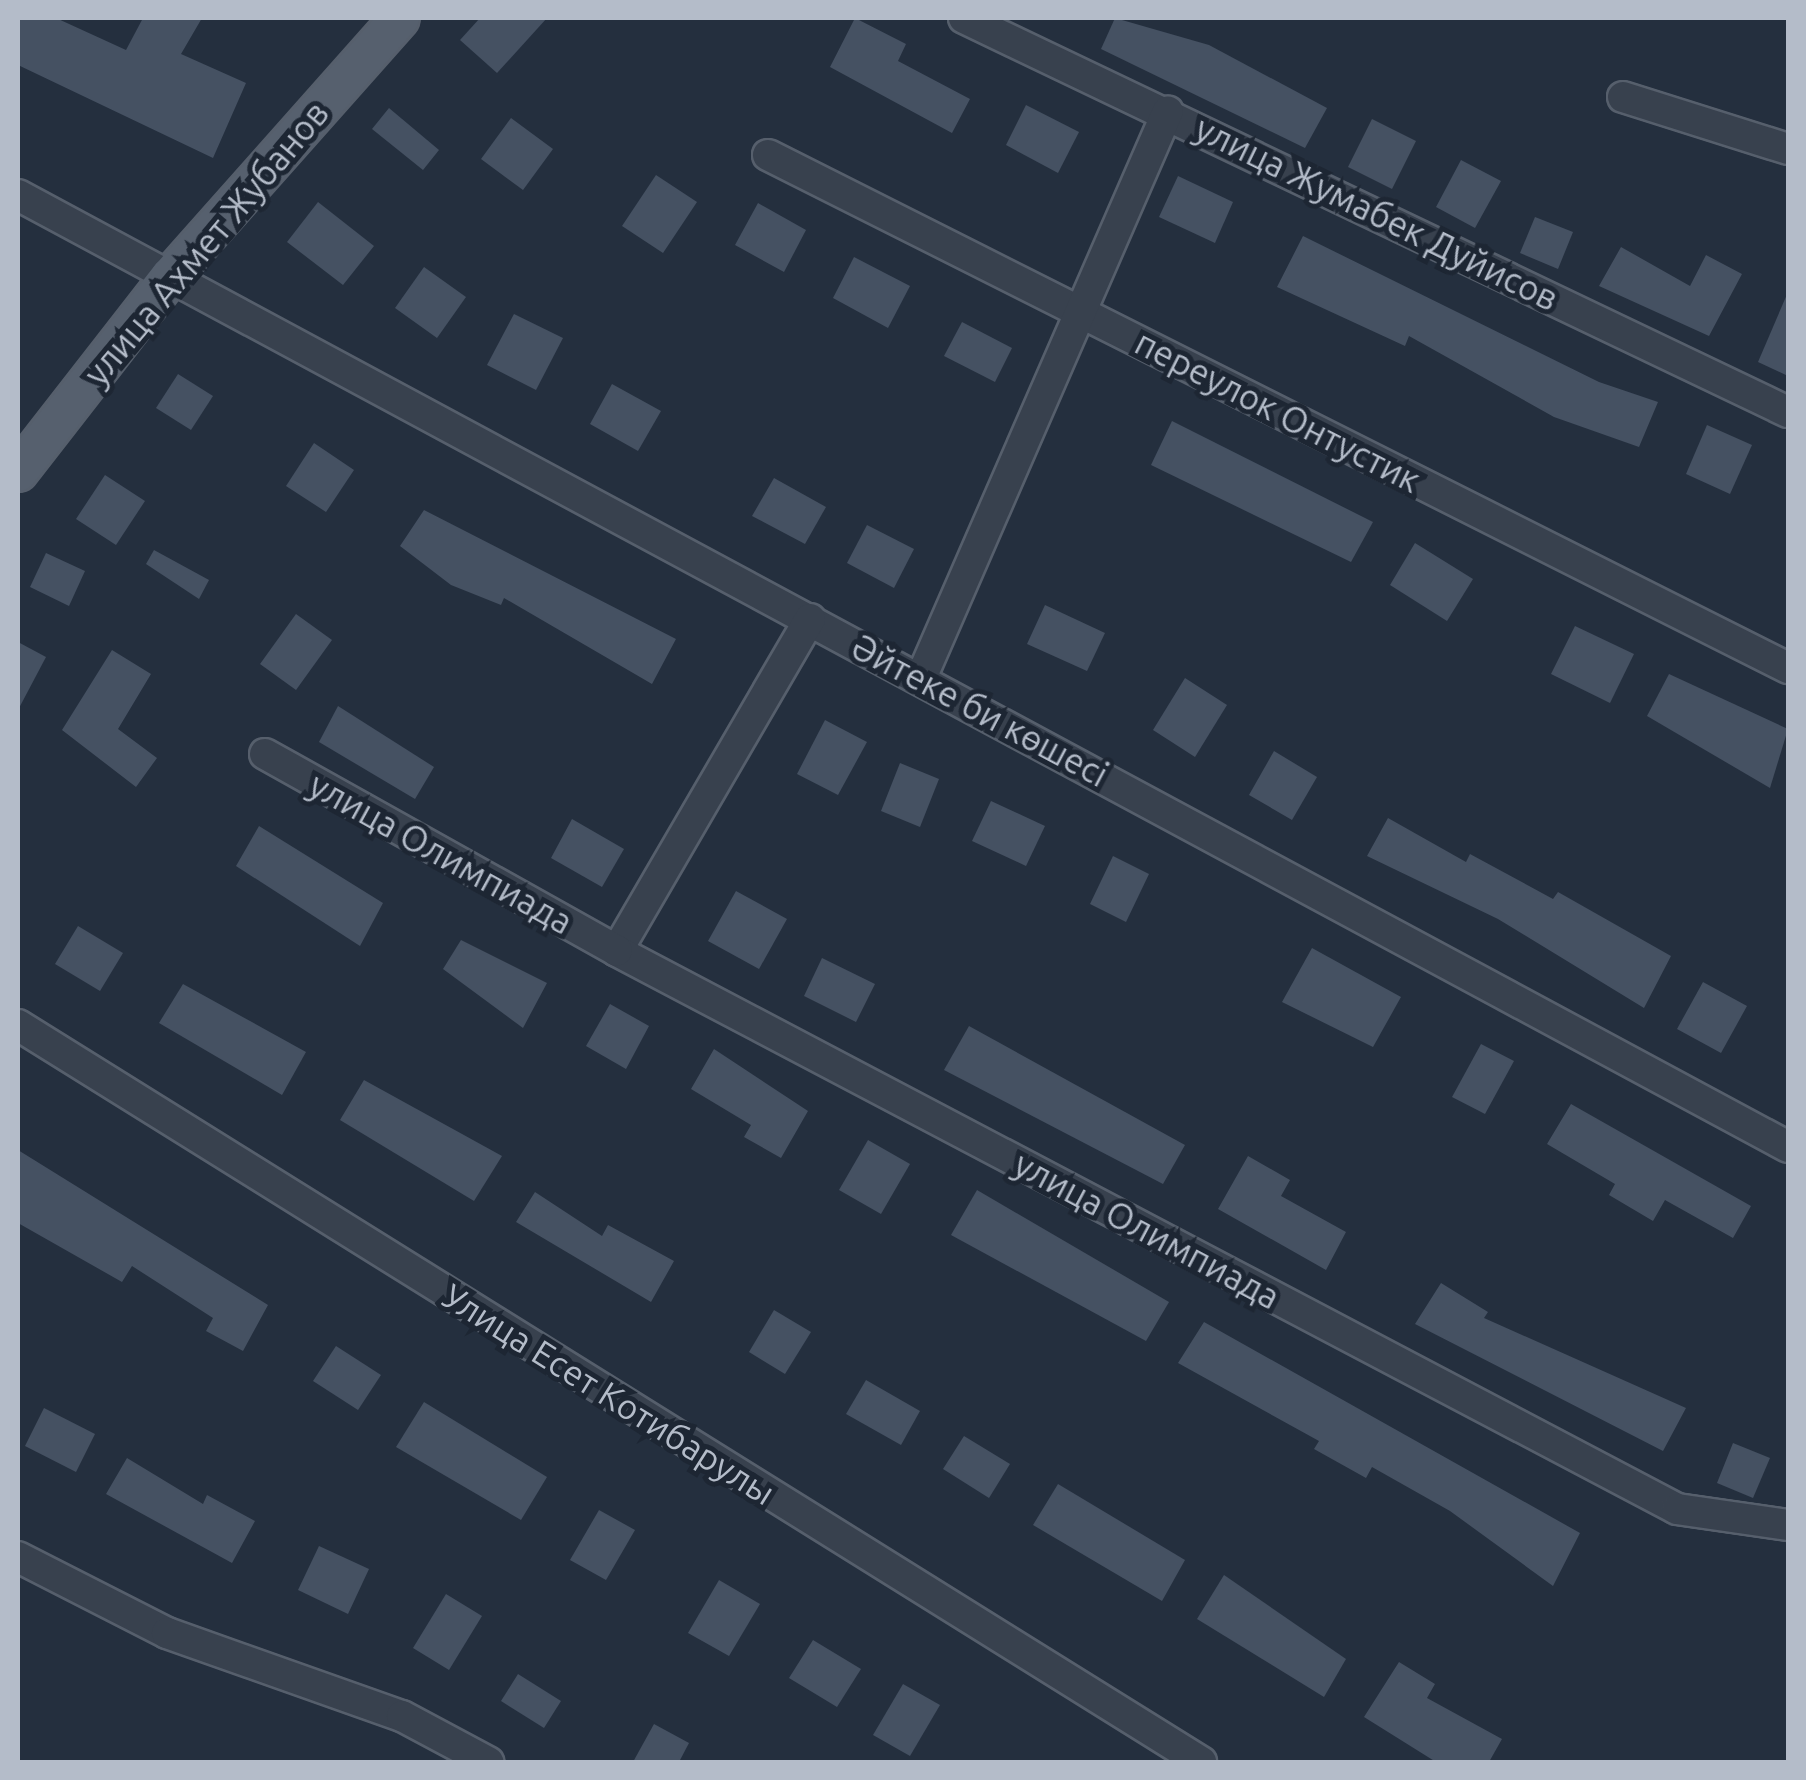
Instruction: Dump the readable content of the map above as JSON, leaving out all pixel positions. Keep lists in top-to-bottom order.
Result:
{
  "streets": {
    "main road": ["улица Ахмет Жубанов"],
    "street": [
      "улица Жумабек Дуйисов",
      "переулок Онтустик",
      "Әйтеке би көшесі",
      "улица Олимпиада",
      "Улица Есет Котибарулы"
    ]
  },
  "crossings": [
    ["улица Ахмет Жубанов", "Әйтеке би көшесі"]
  ]
}
